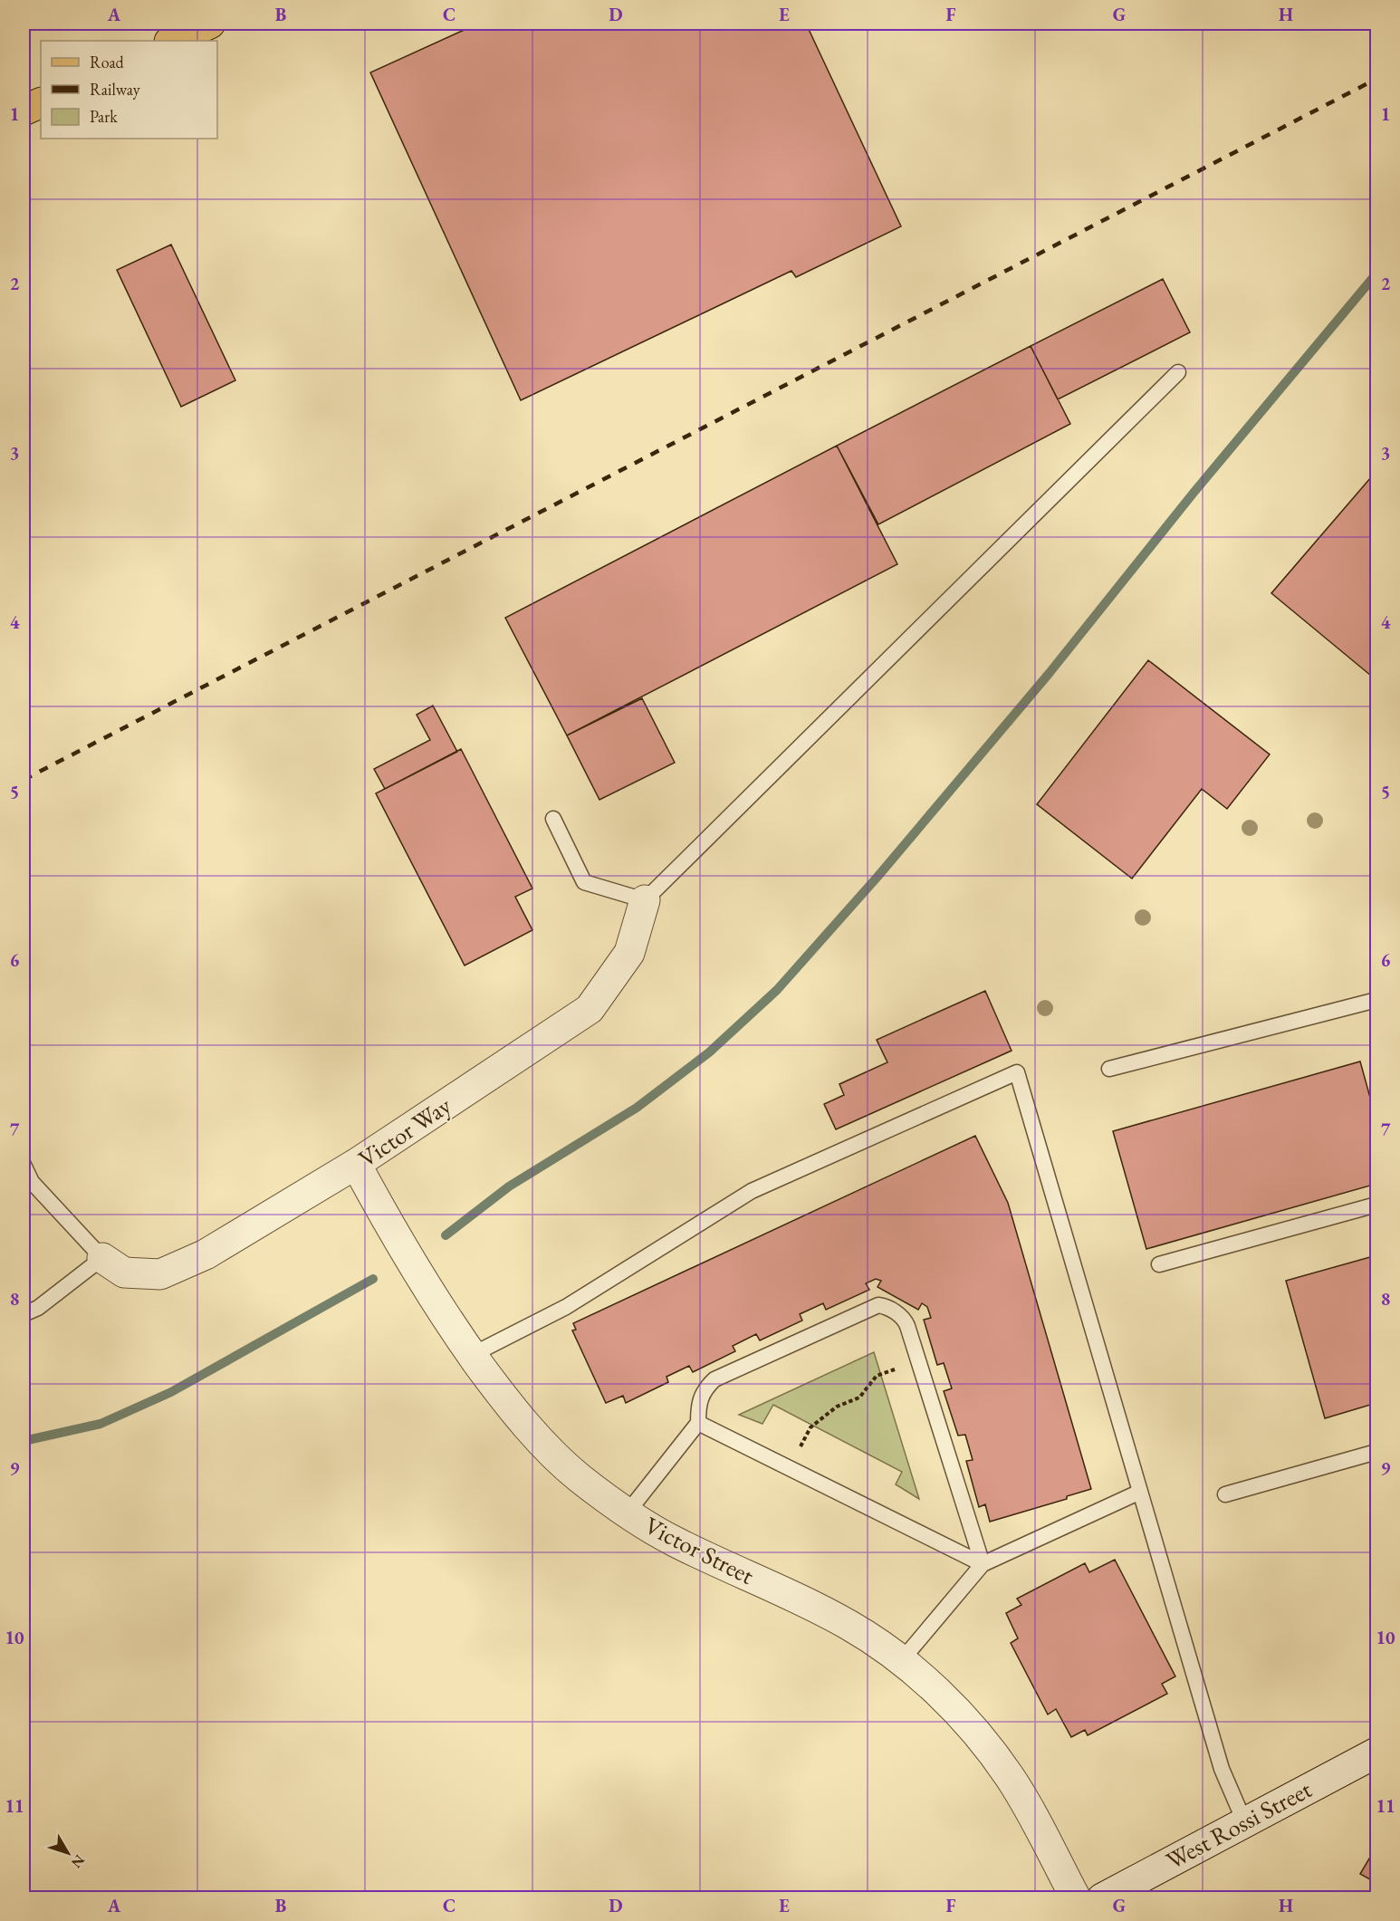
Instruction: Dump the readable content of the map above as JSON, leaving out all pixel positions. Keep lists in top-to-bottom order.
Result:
{
  "streets": {
    "street": ["Victor Way", "Victor Street", "West Rossi Street"]
  },
  "crossings": [
    ["Victor Way", "Victor Street"]
  ],
  "legend": ["Road", "Railway", "Park"],
  "north": "bottom right",
  "grid": {
    "columns": [
      "A",
      "B",
      "C",
      "D",
      "E",
      "F",
      "G",
      "H"
    ],
    "rows": [
      "1",
      "2",
      "3",
      "4",
      "5",
      "6",
      "7",
      "8",
      "9",
      "10",
      "11"
    ]
  }
}
